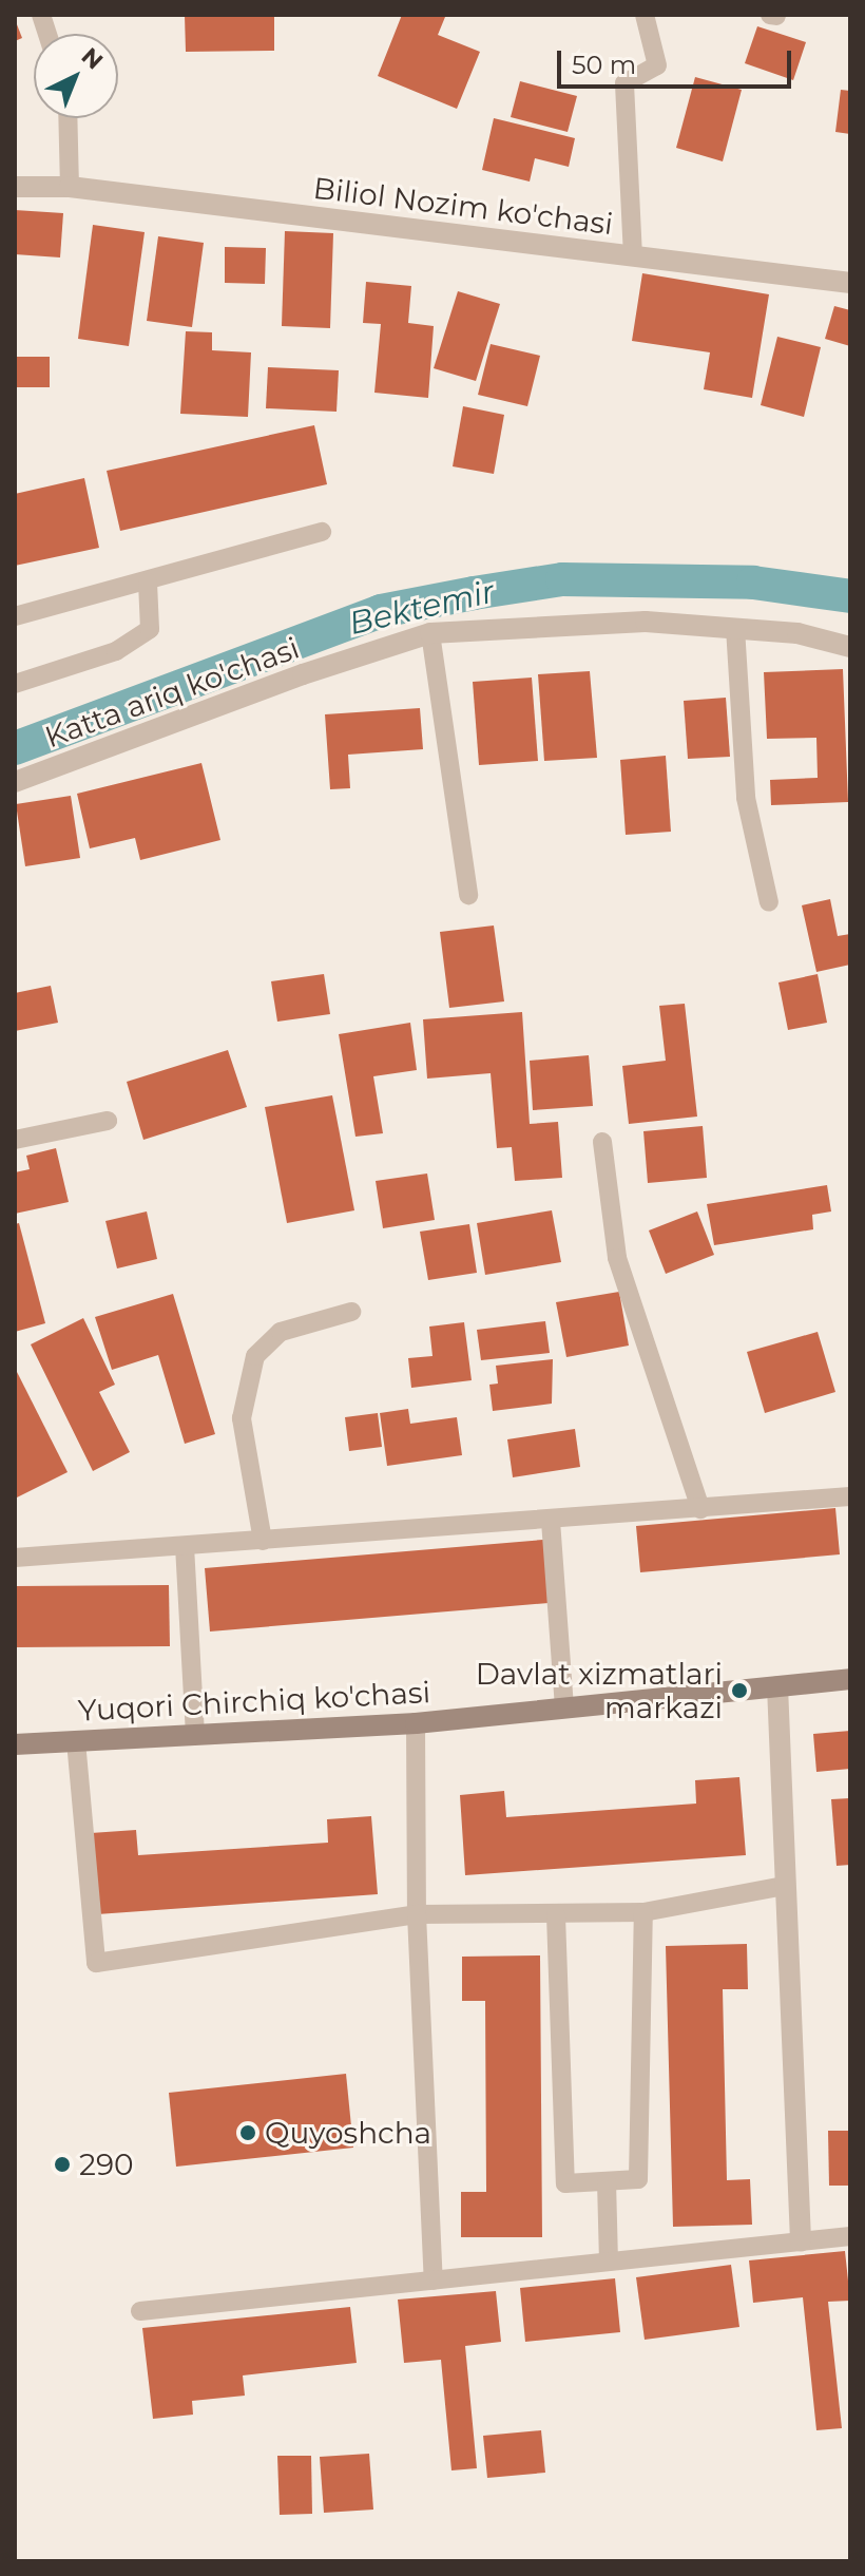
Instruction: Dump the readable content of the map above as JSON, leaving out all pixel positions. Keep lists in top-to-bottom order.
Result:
{
  "streets": {
    "street": ["Biliol Nozim ko'chasi", "Katta ariq ko'chasi", "Yuqori Chirchiq ko'chasi"]
  },
  "water": ["Bektemir"],
  "places": ["Davlat xizmatlari markazi", "Quyoshcha", "290"],
  "scale_bar": "50 m",
  "north": "top right"
}
